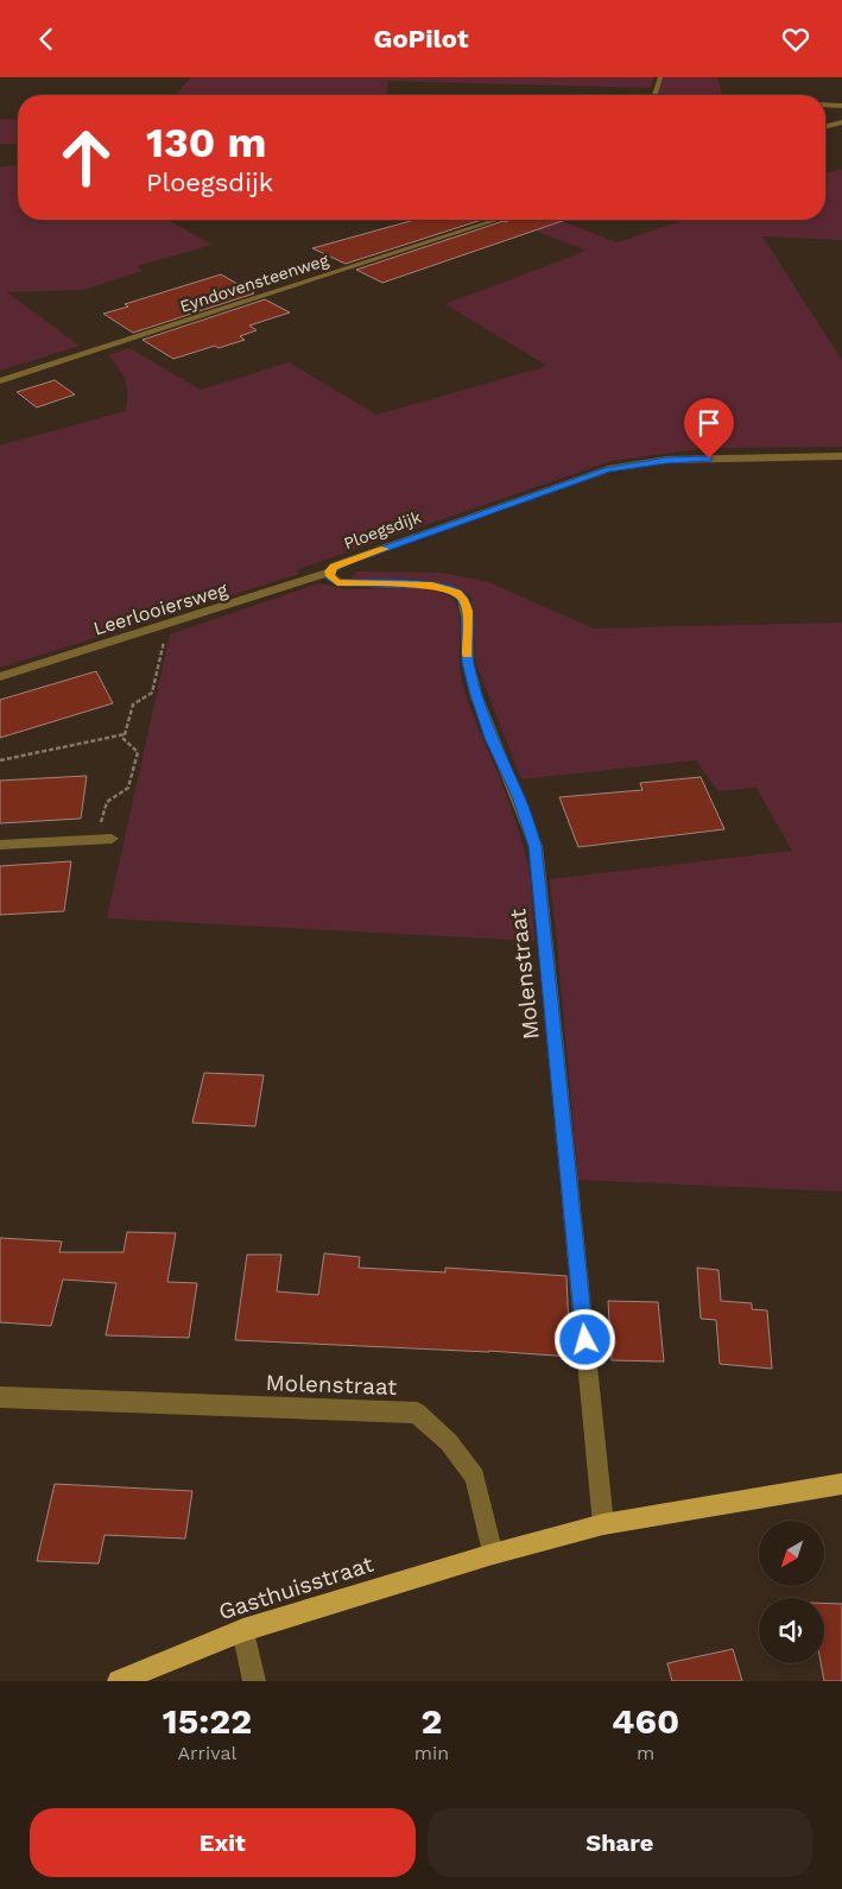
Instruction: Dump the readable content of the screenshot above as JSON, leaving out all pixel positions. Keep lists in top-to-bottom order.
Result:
{
  "streets": {
    "main road": ["Gasthuisstraat"],
    "street": [
      "Eyndovensteenweg",
      "Ploegsdijk",
      "Leerlooiersweg",
      "Molenstraat"
    ]
  },
  "crossings": [
    ["Ploegsdijk", "Leerlooiersweg"],
    ["Ploegsdijk", "Molenstraat"],
    ["Molenstraat", "Gasthuisstraat"]
  ],
  "north": "bottom left",
  "page": {
    "header": "GoPilot",
    "turn": ["130 m", "Ploegsdijk"],
    "eta": [
      "15:22",
      "Arrival",
      "2",
      "min",
      "460",
      "m"
    ],
    "buttons": ["Exit", "Share"]
  }
}
